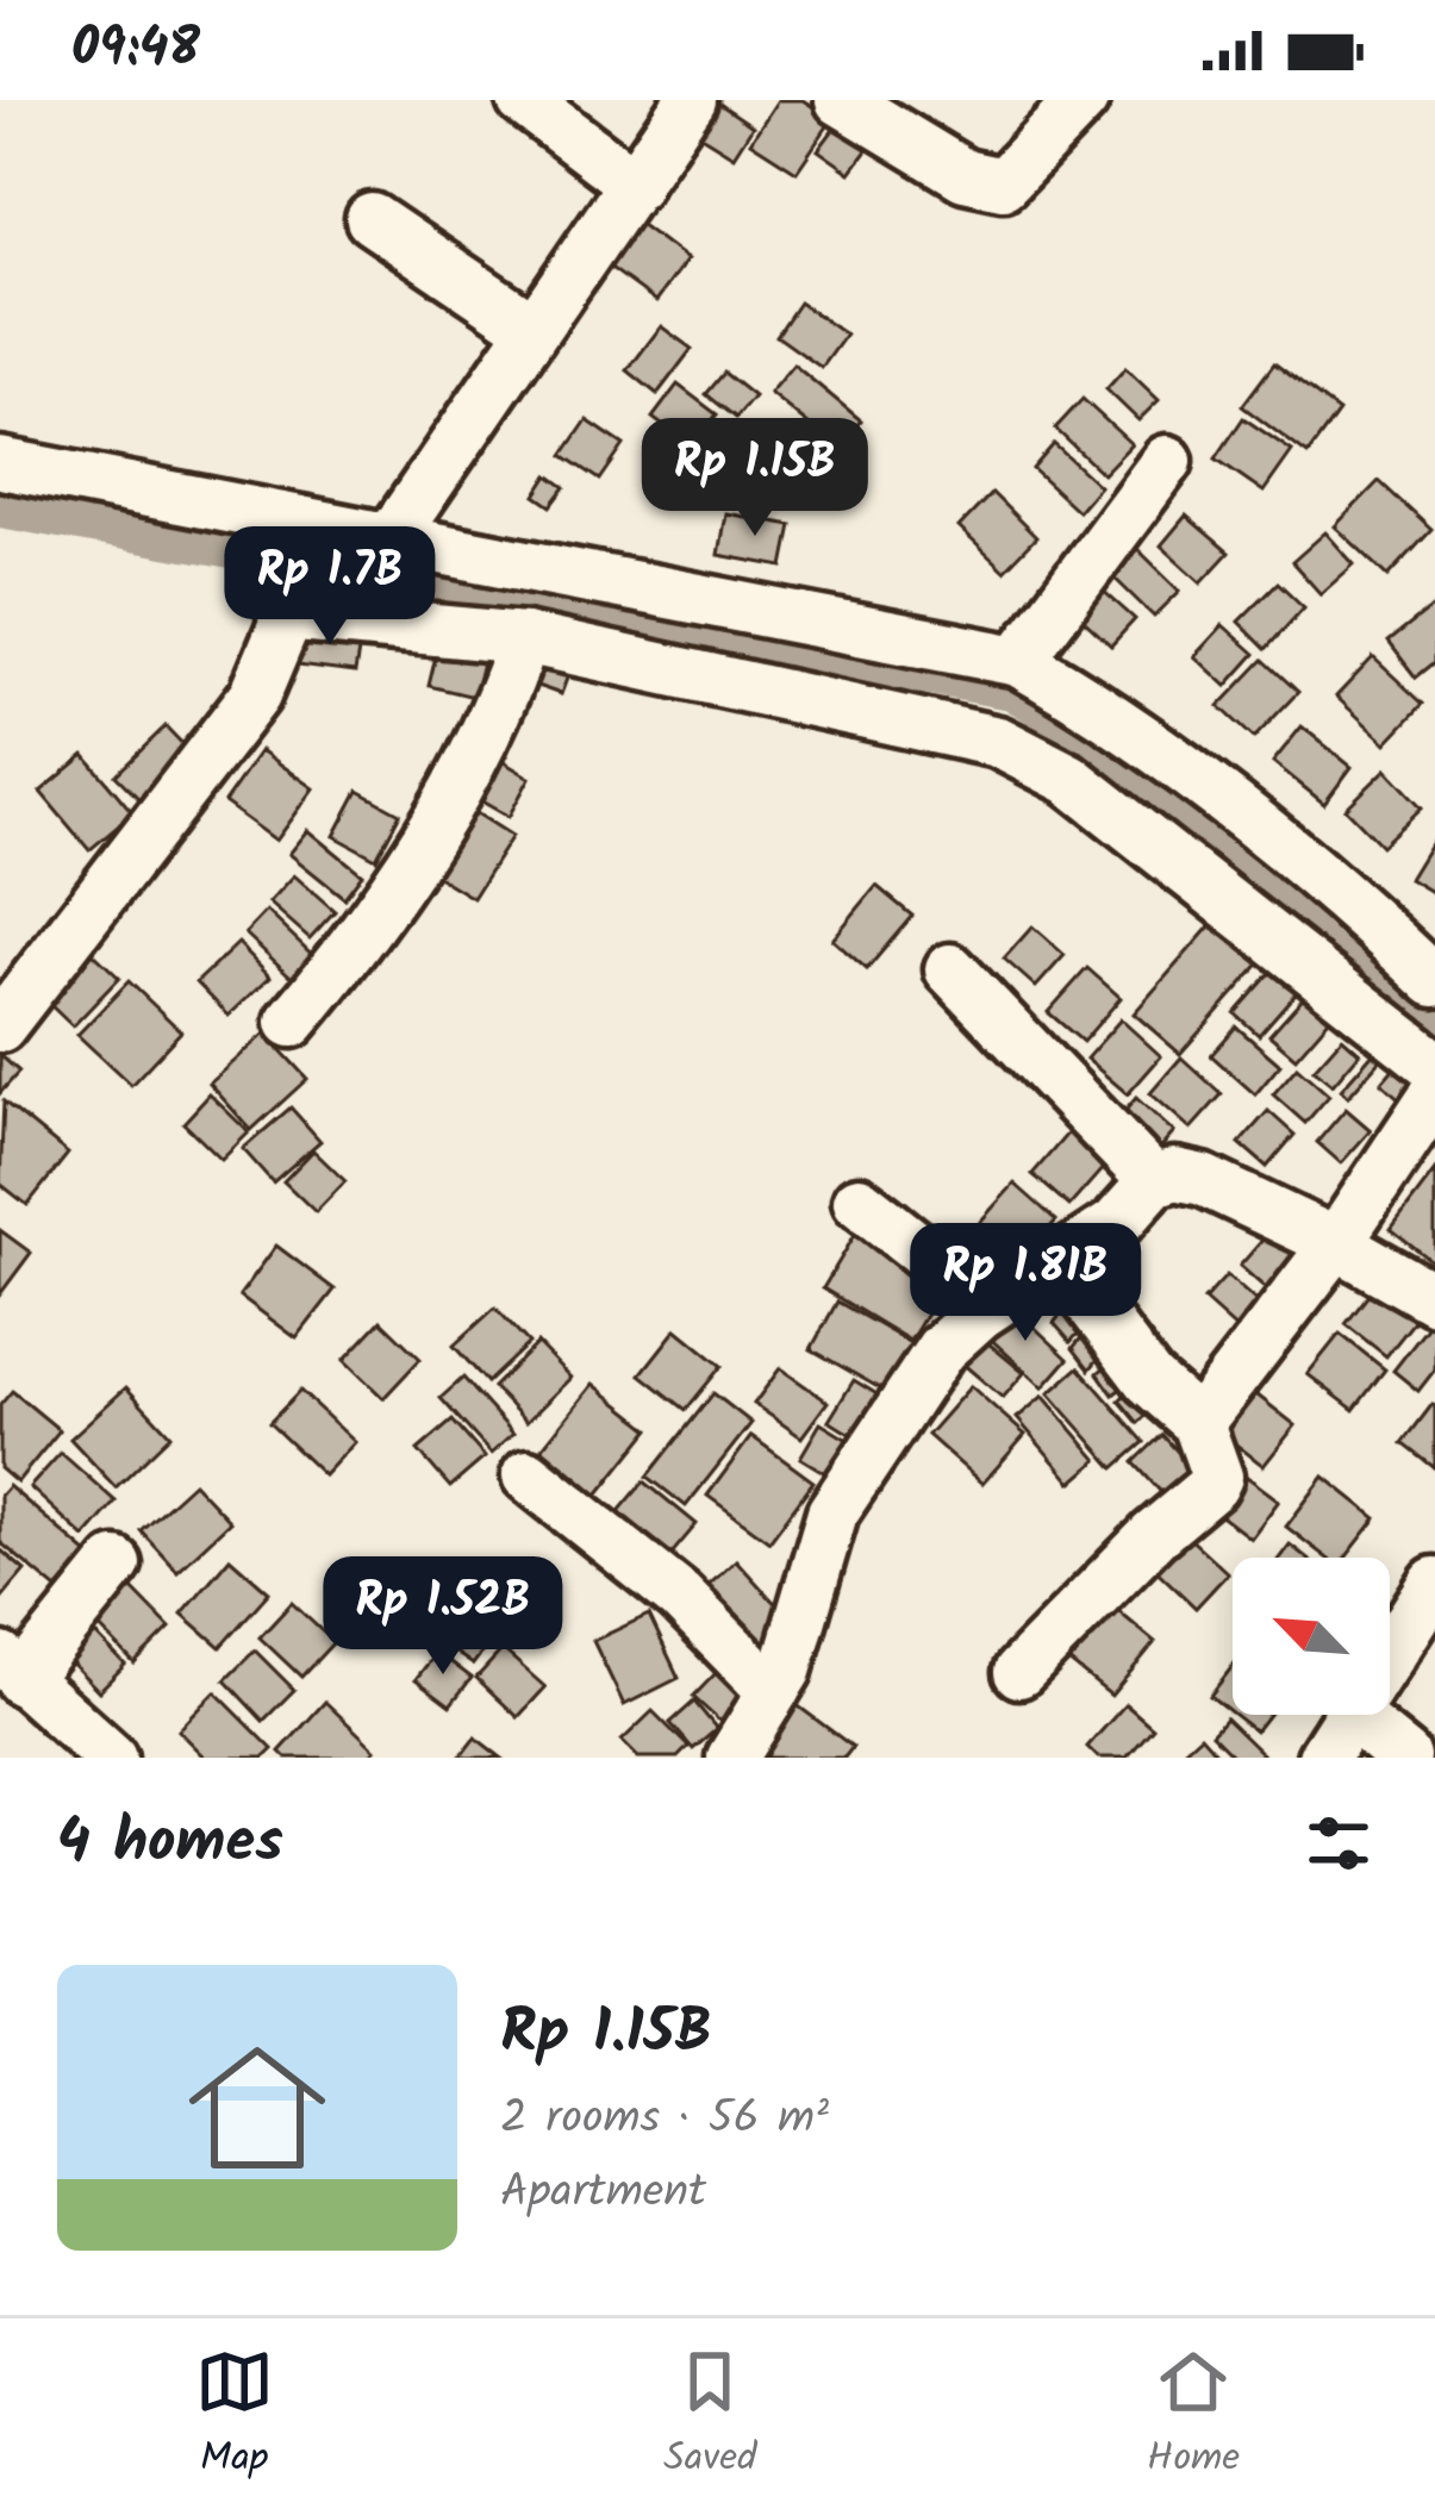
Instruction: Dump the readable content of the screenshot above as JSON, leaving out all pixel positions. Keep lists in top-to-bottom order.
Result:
{
  "north": "top left",
  "page": {
    "status": "09:48",
    "price": [
      "Rp 1.15B",
      "Rp 1.7B",
      "Rp 1.81B",
      "Rp 1.52B"
    ],
    "heading": "4 homes",
    "list": [
      {
        "name": "Rp 1.15B",
        "note": "2 rooms · 56 m² · Apartment"
      }
    ],
    "tabs": ["Map", "Saved", "Home"]
  }
}
